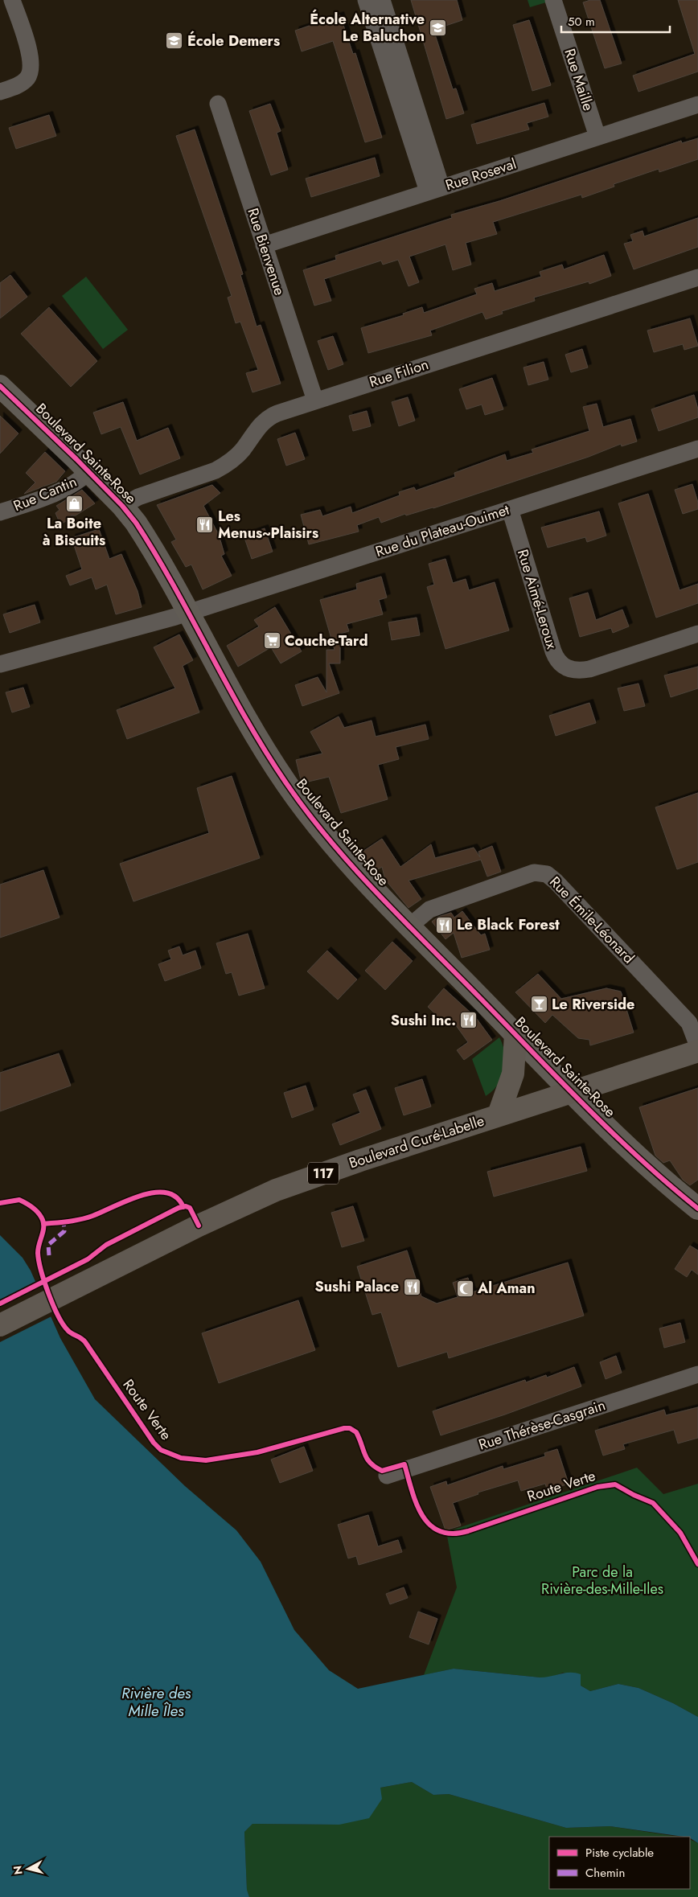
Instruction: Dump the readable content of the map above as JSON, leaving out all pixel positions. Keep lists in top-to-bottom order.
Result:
{
  "streets": {
    "main road": ["Boulevard Curé-Labelle", "117"],
    "street": [
      "Rue Maille",
      "Rue Roseval",
      "Rue Bienvenue",
      "Rue Filion",
      "Boulevard Sainte-Rose",
      "Rue Cantin",
      "Rue du Plateau-Ouimet",
      "Rue Aimé-Leroux",
      "Rue Émile-Léonard",
      "Rue Thérèse-Casgrain"
    ],
    "cycle path": ["Route Verte"]
  },
  "crossings": [
    ["Rue Maille", "Rue Roseval"],
    ["Rue Roseval", "Rue Bienvenue"],
    ["Rue Bienvenue", "Rue Filion"],
    ["Rue Filion", "Boulevard Sainte-Rose"],
    ["Boulevard Sainte-Rose", "Rue Cantin"],
    ["Boulevard Sainte-Rose", "Rue du Plateau-Ouimet"],
    ["Boulevard Sainte-Rose", "Rue Émile-Léonard"],
    ["Boulevard Sainte-Rose", "Boulevard Curé-Labelle"],
    ["Rue du Plateau-Ouimet", "Rue Aimé-Leroux"]
  ],
  "water": ["Rivière des Mille Îles"],
  "parks": ["Parc de la Rivière-des-Mille-Iles"],
  "places": {
    "school or university": ["École Alternative Le Baluchon", "École Demers"],
    "shop": ["La Boite à Biscuits"],
    "restaurant": [
      "Les Menus~Plaisirs",
      "Le Black Forest",
      "Sushi Inc.",
      "Sushi Palace"
    ],
    "supermarket": ["Couche-Tard"],
    "bar": ["Le Riverside"],
    "mosque": ["Al Aman"]
  },
  "legend": ["Piste cyclable", "Chemin"],
  "scale_bar": "50 m",
  "north": "left"
}
